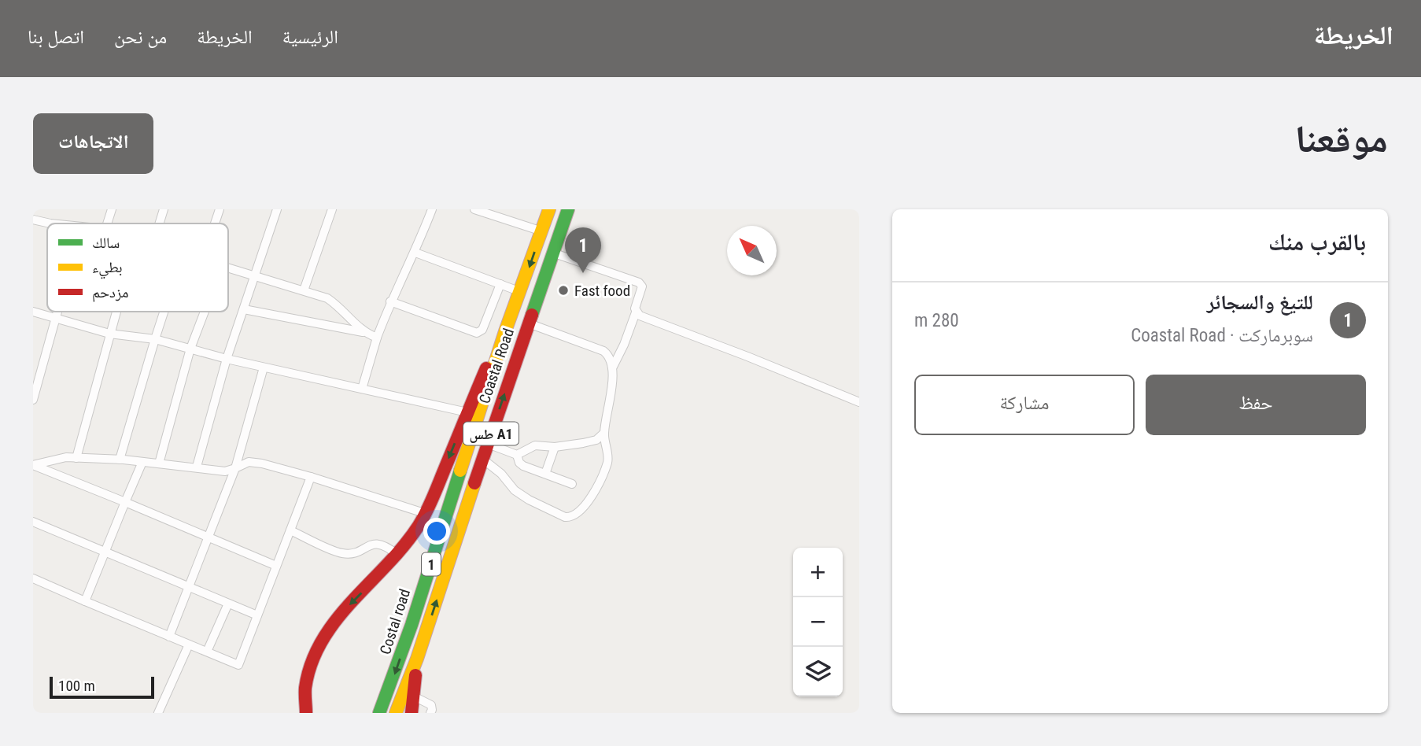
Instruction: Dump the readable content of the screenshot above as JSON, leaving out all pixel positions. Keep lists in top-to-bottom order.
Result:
{
  "streets": {
    "highway": [
      "Coastal Road",
      "طس A1",
      "1",
      "Costal road"
    ]
  },
  "crossings": [
    ["Coastal Road", "Costal road"]
  ],
  "places": ["Fast food"],
  "legend": ["سالك", "بطيء", "مزدحم"],
  "scale_bar": "100 m",
  "north": "top left",
  "page": {
    "header": "الخريطة",
    "nav": [
      "الرئيسية",
      "الخريطة",
      "من نحن",
      "اتصل بنا"
    ],
    "title": "موقعنا",
    "buttons": [
      "الاتجاهات",
      ["حفظ", "مشاركة"]
    ],
    "heading": "بالقرب منك",
    "pins": "1",
    "list": [
      {
        "mark": "1",
        "name": "للتيغ والسجائر",
        "note": "سوبرماركت · Coastal Road",
        "value": "280 m"
      }
    ],
    "map_buttons": ["+", "−"],
    "scale": "100 m"
  }
}
